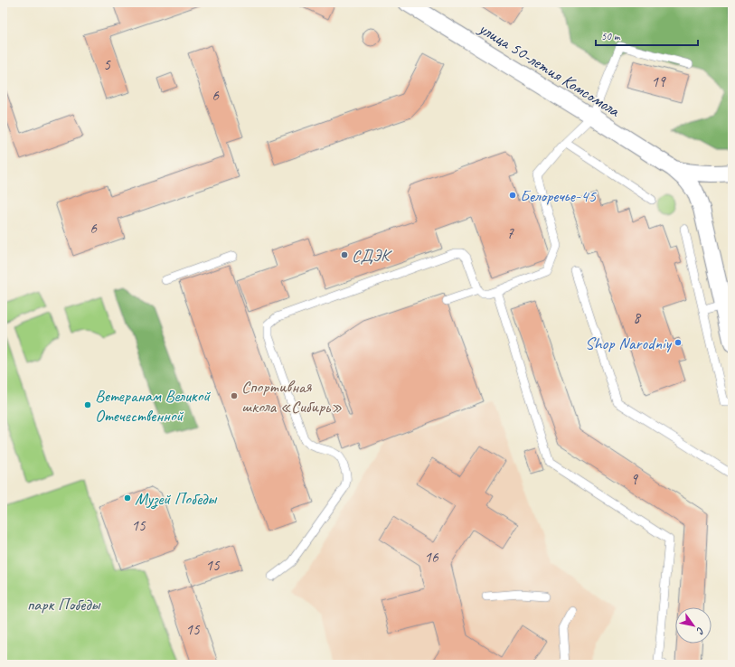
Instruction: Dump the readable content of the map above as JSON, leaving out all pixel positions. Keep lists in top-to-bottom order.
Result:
{
  "streets": {
    "street": ["улица 50-летия Комсомола"]
  },
  "parks": ["парк Победы"],
  "places": [
    "Белоречье-45",
    "СДЭК",
    "Shop Narodniy",
    "Спортивная школа «Сибирь»",
    "Ветеранам Великой Отечественной",
    "Музей Победы"
  ],
  "house_numbers": [
    "5",
    "19",
    "6",
    "6",
    "7",
    "8",
    "9",
    "15",
    "16",
    "15",
    "15"
  ],
  "scale_bar": "50 m",
  "north": "bottom right"
}
